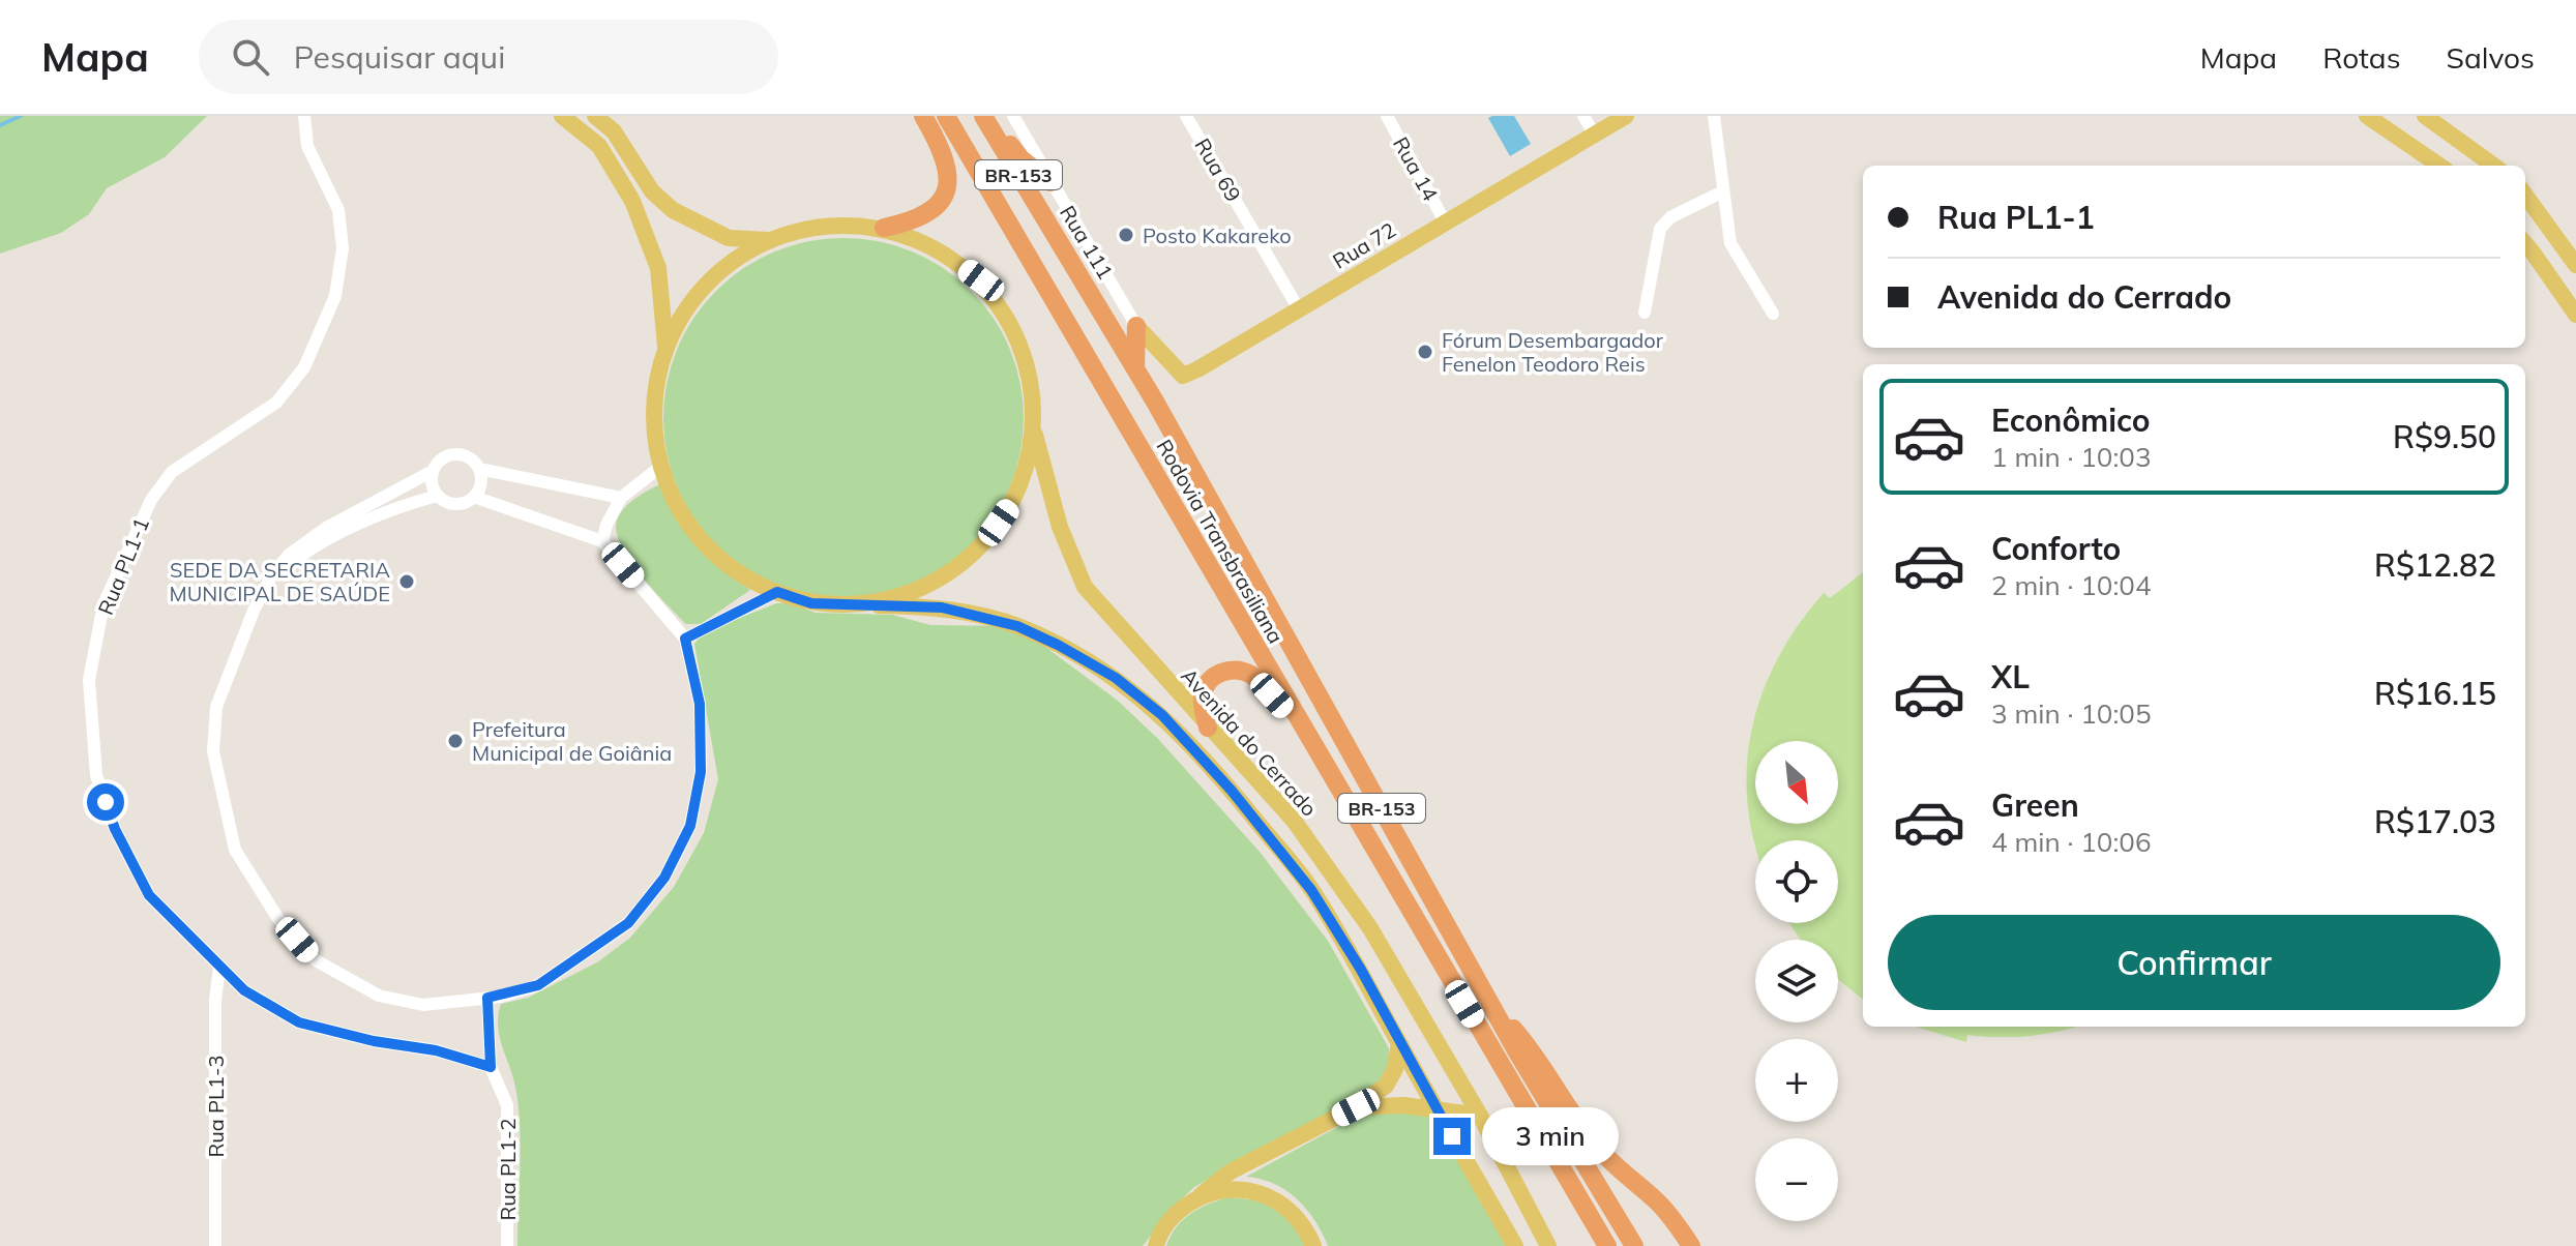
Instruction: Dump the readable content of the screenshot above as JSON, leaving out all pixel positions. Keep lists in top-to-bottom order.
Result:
{
  "streets": {
    "highway": ["BR-153", "Rodovia Transbrasiliana"],
    "main road": ["Rua 72", "Avenida do Cerrado"],
    "street": [
      "Rua 14",
      "Rua 69",
      "Rua 111",
      "Rua PL1-1",
      "Rua PL1-3",
      "Rua PL1-2"
    ]
  },
  "crossings": [
    ["Rua 14", "Rua 72"],
    ["Rua 69", "Rua 72"],
    ["Rua 111", "Rua 72"],
    ["Rua PL1-1", "Rua PL1-3"],
    ["Rua PL1-1", "Rua PL1-2"]
  ],
  "places": [
    "Posto Kakareko",
    "Fórum Desembargador Fenelon Teodoro Reis",
    "SEDE DA SECRETARIA MUNICIPAL DE SAÚDE",
    "Prefeitura Municipal de Goiânia"
  ],
  "north": "bottom right",
  "page": {
    "header": "Mapa",
    "search": "Pesquisar aqui",
    "nav": ["Mapa", "Rotas", "Salvos"],
    "banner": ["Rua PL1-1", "Avenida do Cerrado"],
    "list": [
      {
        "name": "Econômico",
        "note": "1 min · 10:03",
        "value": "R$9.50"
      },
      {
        "name": "Conforto",
        "note": "2 min · 10:04",
        "value": "R$12.82"
      },
      {
        "name": "XL",
        "note": "3 min · 10:05",
        "value": "R$16.15"
      },
      {
        "name": "Green",
        "note": "4 min · 10:06",
        "value": "R$17.03"
      }
    ],
    "map_buttons": ["+", "−"],
    "buttons": "Confirmar",
    "bubble": "3 min"
  }
}
